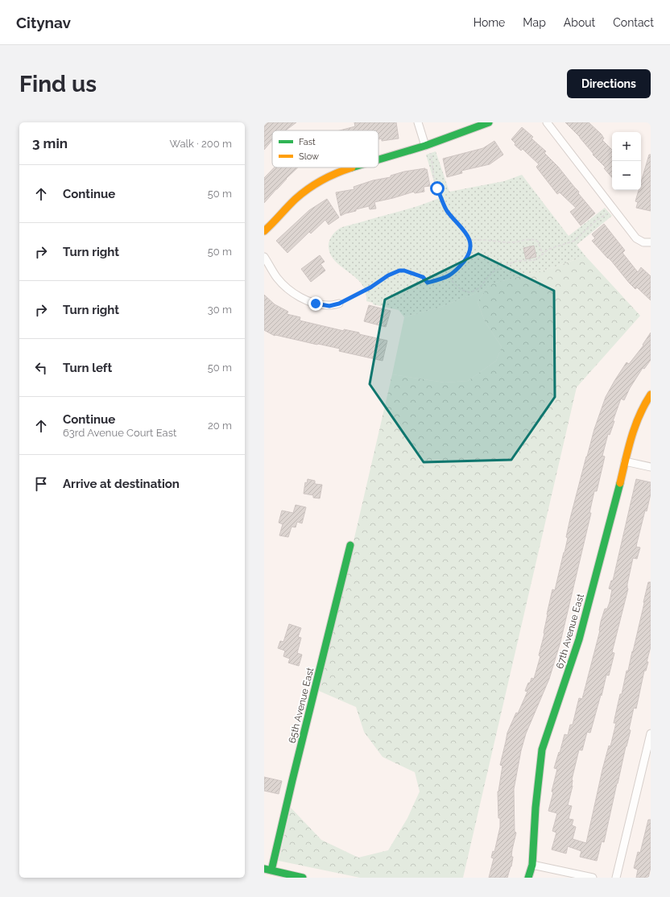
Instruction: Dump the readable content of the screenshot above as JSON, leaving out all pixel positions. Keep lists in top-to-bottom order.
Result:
{
  "streets": {
    "street": ["67th Avenue East", "65th Avenue East"]
  },
  "legend": ["Fast", "Slow"],
  "page": {
    "header": "Citynav",
    "nav": [
      "Home",
      "Map",
      "About",
      "Contact"
    ],
    "buttons": "Directions",
    "title": "Find us",
    "heading": ["3 min", "Walk · 200 m"],
    "map_buttons": ["+", "−"],
    "list": [
      ["Continue", "50 m"],
      ["Turn right", "50 m"],
      ["Turn right", "30 m"],
      ["Turn left", "50 m"],
      ["Continue", "63rd Avenue Court East", "20 m"],
      "Arrive at destination"
    ]
  }
}
